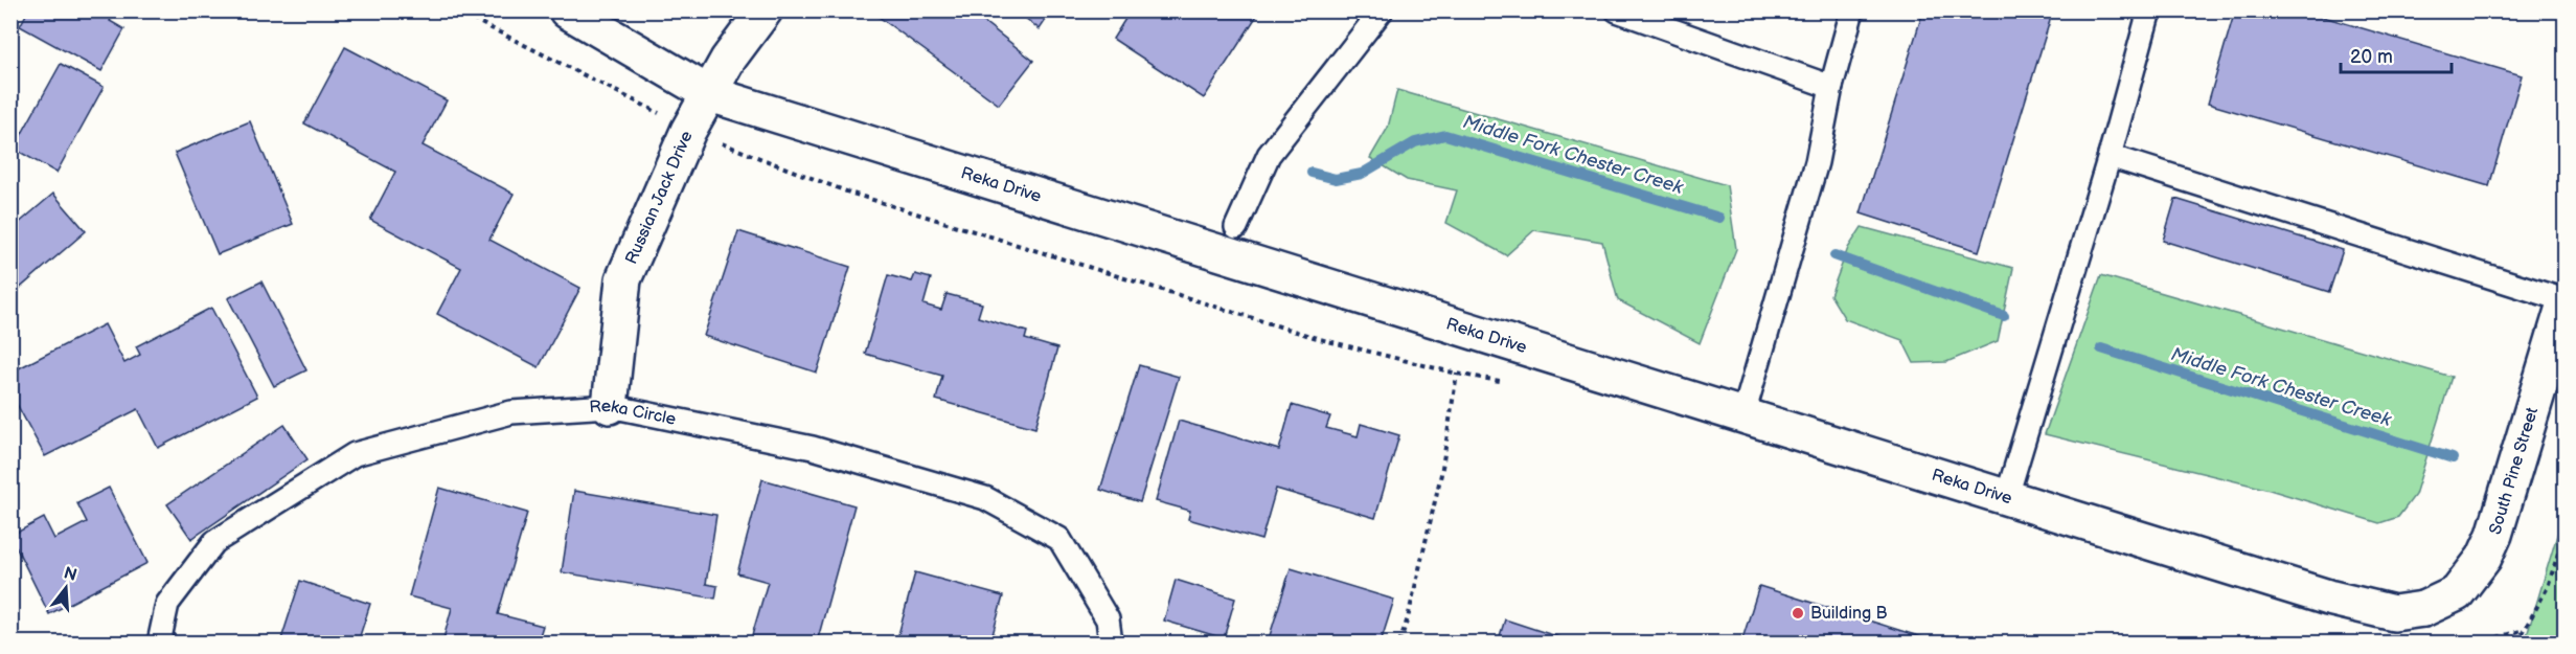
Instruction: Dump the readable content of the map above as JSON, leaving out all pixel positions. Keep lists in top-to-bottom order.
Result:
{
  "streets": {
    "street": ["Reka Drive", "Russian Jack Drive", "South Pine Street"],
    "lane": ["Reka Circle"]
  },
  "crossings": [
    ["Reka Drive", "Russian Jack Drive"],
    ["Reka Drive", "South Pine Street"],
    ["Russian Jack Drive", "Reka Circle"]
  ],
  "water": ["Middle Fork Chester Creek"],
  "places": ["Building B"],
  "scale_bar": "20 m",
  "north": "top"
}
